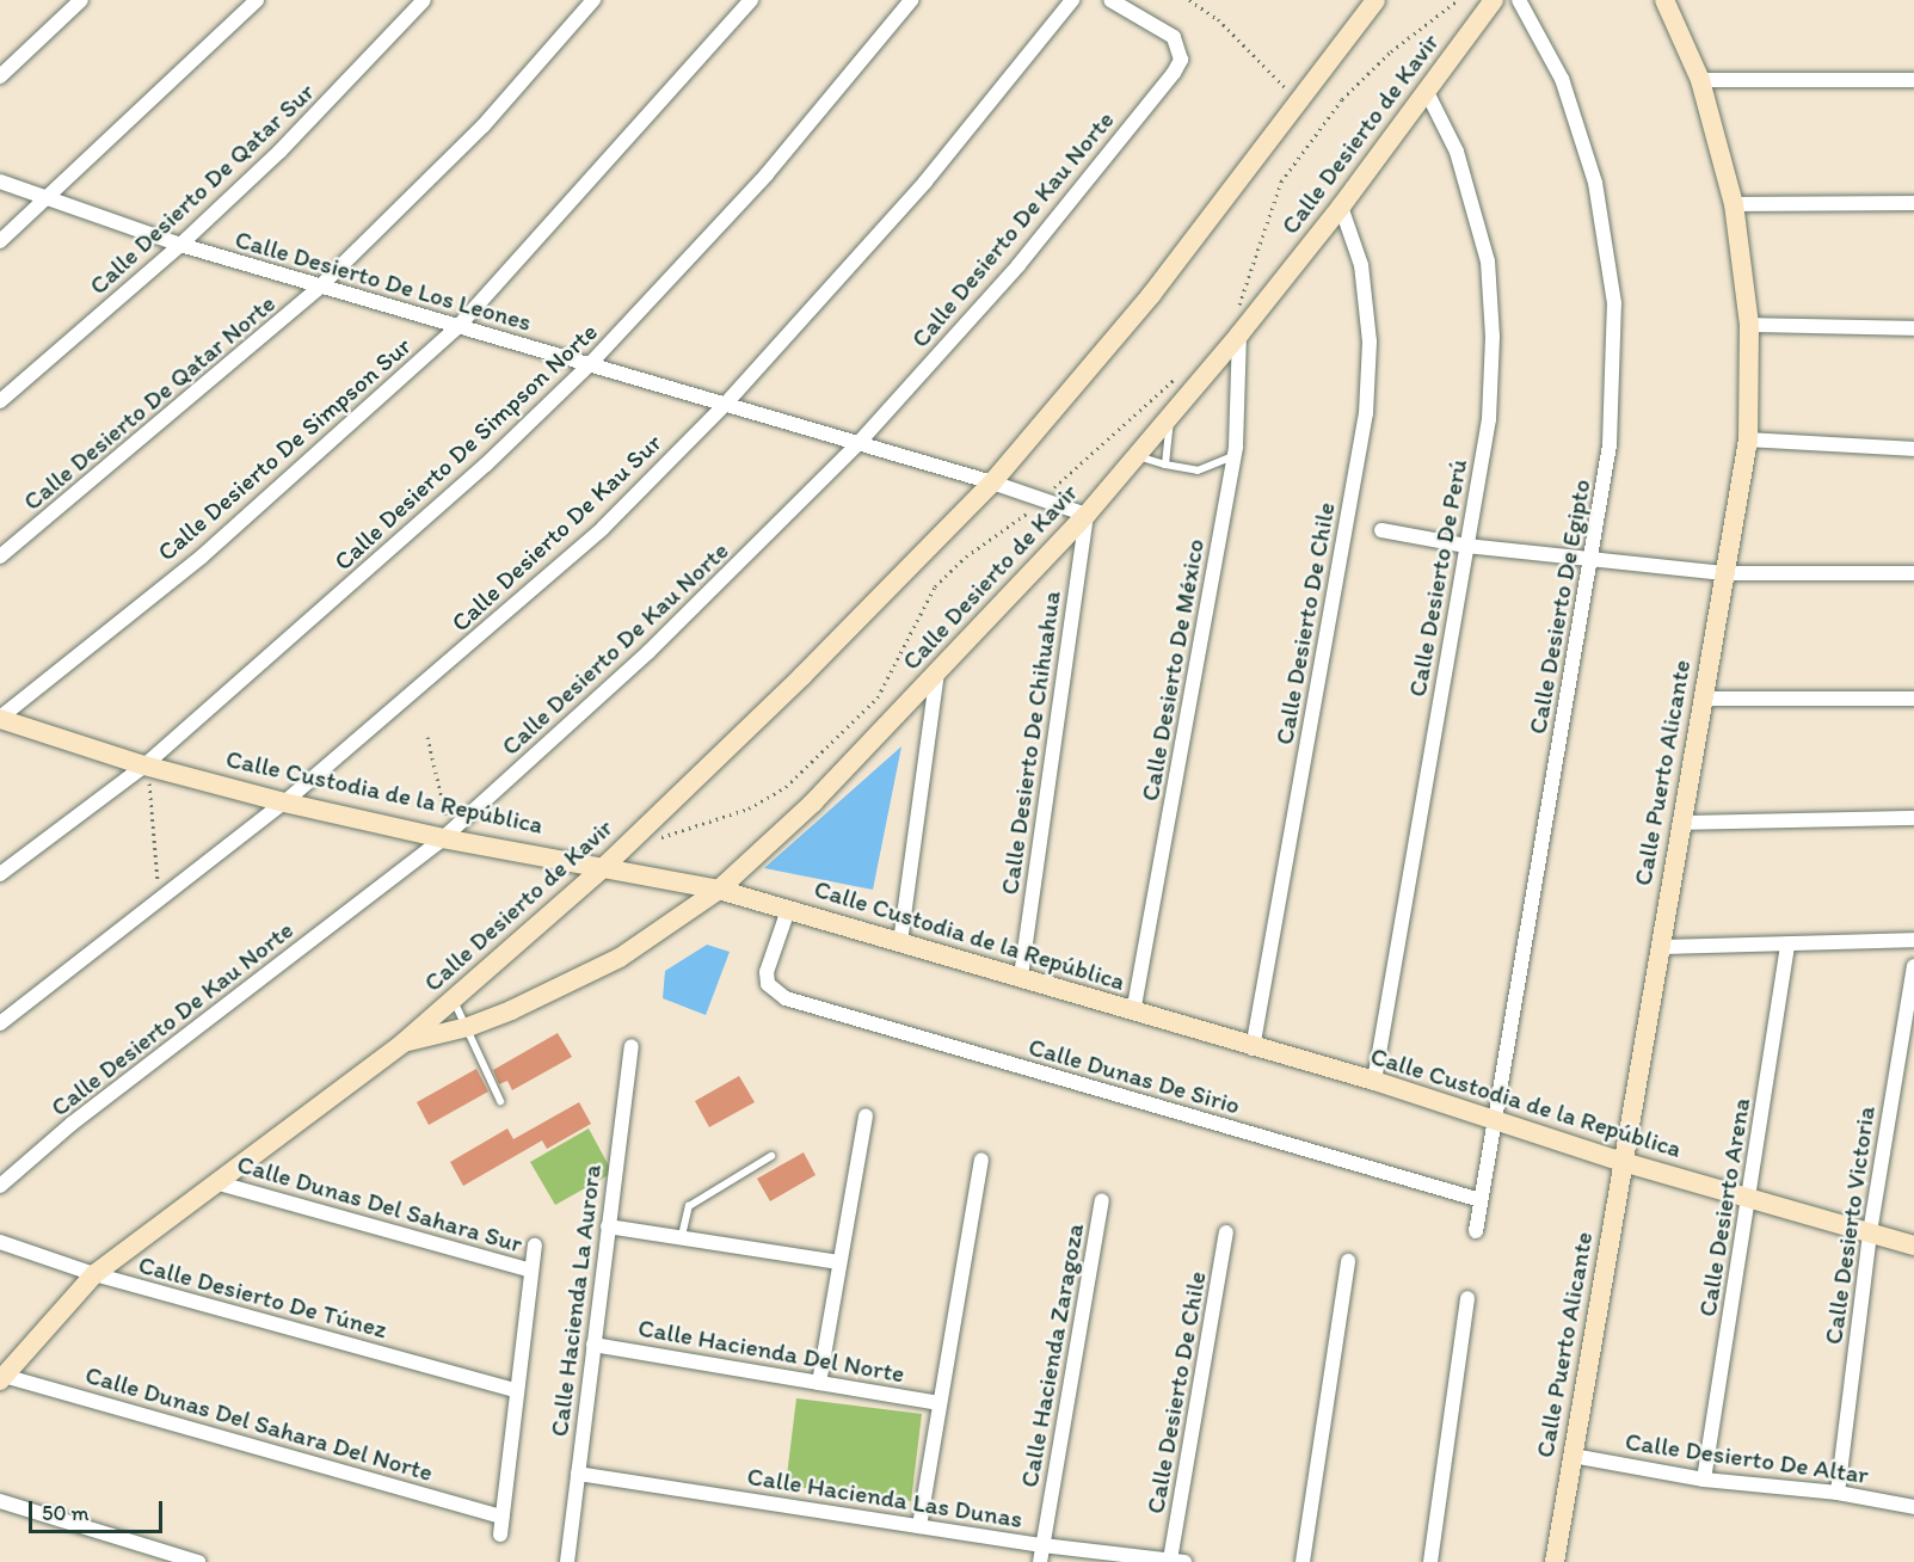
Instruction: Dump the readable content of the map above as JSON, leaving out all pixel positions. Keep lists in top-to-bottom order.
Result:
{
  "streets": {
    "street": [
      "Calle Desierto de Kavir",
      "Calle Desierto De Qatar Sur",
      "Calle Desierto De Kau Norte",
      "Calle Desierto De Los Leones",
      "Calle Desierto De Qatar Norte",
      "Calle Desierto De Simpson Norte",
      "Calle Desierto De Simpson Sur",
      "Calle Desierto De Kau Sur",
      "Calle Desierto De Perú",
      "Calle Desierto De Egipto",
      "Calle Desierto De Chile",
      "Calle Desierto De México",
      "Calle Desierto De Chihuahua",
      "Calle Puerto Alicante",
      "Calle Custodia de la República",
      "Calle Dunas De Sirio",
      "Calle Dunas Del Sahara Sur",
      "Calle Desierto Arena",
      "Calle Desierto Victoria",
      "Calle Desierto De Túnez",
      "Calle Hacienda La Aurora",
      "Calle Hacienda Del Norte",
      "Calle Hacienda Zaragoza",
      "Calle Dunas Del Sahara Del Norte",
      "Calle Desierto De Altar",
      "Calle Hacienda Las Dunas"
    ]
  },
  "crossings": [
    ["Calle Desierto de Kavir", "Calle Desierto De Los Leones"],
    ["Calle Desierto de Kavir", "Calle Desierto De Perú"],
    ["Calle Desierto de Kavir", "Calle Desierto De Chile"],
    ["Calle Desierto de Kavir", "Calle Desierto De México"],
    ["Calle Desierto de Kavir", "Calle Desierto De Chihuahua"],
    ["Calle Desierto de Kavir", "Calle Custodia de la República"],
    ["Calle Desierto de Kavir", "Calle Dunas Del Sahara Sur"],
    ["Calle Desierto de Kavir", "Calle Desierto De Túnez"],
    ["Calle Desierto de Kavir", "Calle Dunas Del Sahara Del Norte"],
    ["Calle Desierto De Qatar Sur", "Calle Desierto De Los Leones"],
    ["Calle Desierto De Kau Norte", "Calle Desierto De Los Leones"],
    ["Calle Desierto De Kau Norte", "Calle Custodia de la República"],
    ["Calle Desierto De Los Leones", "Calle Desierto De Qatar Norte"],
    ["Calle Desierto De Los Leones", "Calle Desierto De Simpson Norte"],
    ["Calle Desierto De Los Leones", "Calle Desierto De Simpson Sur"],
    ["Calle Desierto De Los Leones", "Calle Desierto De Kau Sur"],
    ["Calle Desierto De Los Leones", "Calle Desierto De Chihuahua"],
    ["Calle Desierto De Simpson Norte", "Calle Custodia de la República"],
    ["Calle Desierto De Simpson Sur", "Calle Custodia de la República"],
    ["Calle Desierto De Kau Sur", "Calle Custodia de la República"],
    ["Calle Desierto De Perú", "Calle Custodia de la República"],
    ["Calle Desierto De Egipto", "Calle Custodia de la República"],
    ["Calle Desierto De Egipto", "Calle Dunas De Sirio"],
    ["Calle Desierto De Chile", "Calle Custodia de la República"],
    ["Calle Desierto De Chile", "Calle Hacienda Las Dunas"],
    ["Calle Desierto De México", "Calle Custodia de la República"],
    ["Calle Desierto De Chihuahua", "Calle Custodia de la República"],
    ["Calle Puerto Alicante", "Calle Custodia de la República"],
    ["Calle Puerto Alicante", "Calle Desierto De Altar"],
    ["Calle Custodia de la República", "Calle Dunas De Sirio"],
    ["Calle Custodia de la República", "Calle Desierto Arena"],
    ["Calle Custodia de la República", "Calle Desierto Victoria"],
    ["Calle Desierto Arena", "Calle Desierto De Altar"],
    ["Calle Desierto Victoria", "Calle Desierto De Altar"],
    ["Calle Hacienda La Aurora", "Calle Hacienda Del Norte"],
    ["Calle Hacienda La Aurora", "Calle Hacienda Las Dunas"],
    ["Calle Hacienda Zaragoza", "Calle Hacienda Las Dunas"]
  ],
  "scale_bar": "50 m"
}
